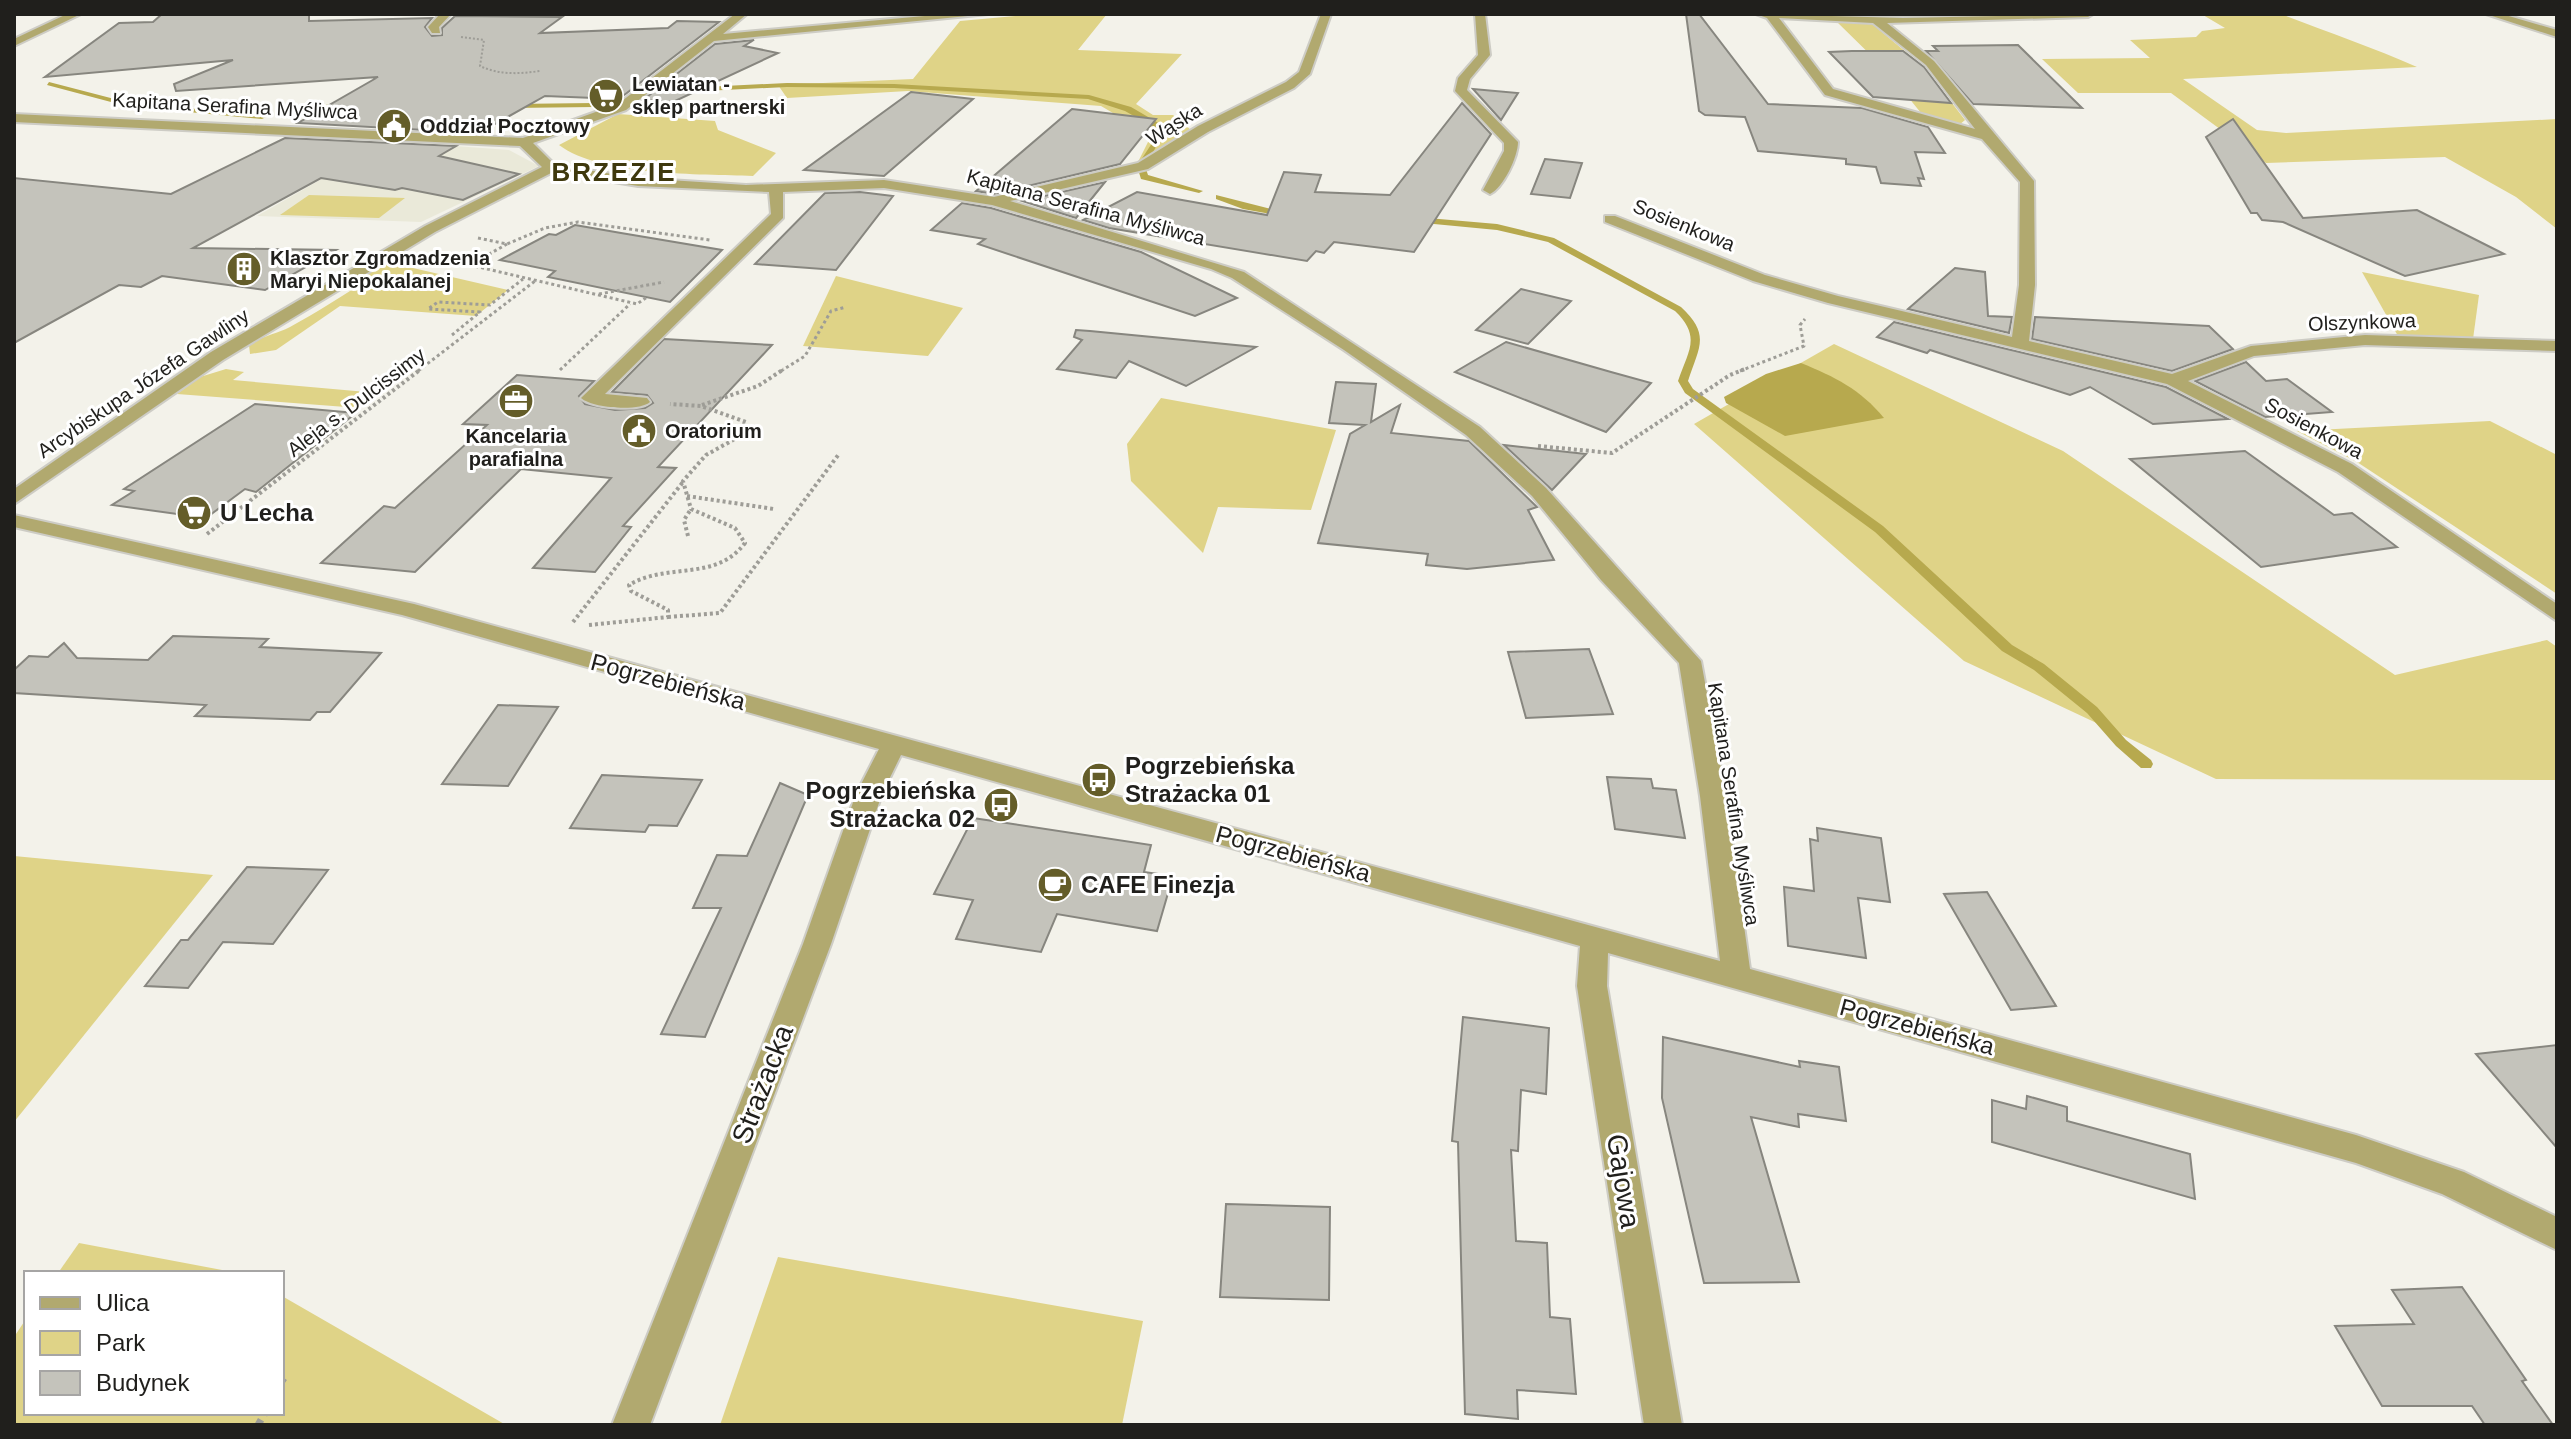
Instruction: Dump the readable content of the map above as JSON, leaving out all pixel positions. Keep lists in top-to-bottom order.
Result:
{
  "streets": {
    "street": [
      "Kapitana Serafina Myśliwca",
      "Wąska",
      "Sosienkowa",
      "Olszynkowa",
      "Arcybiskupa Józefa Gawliny",
      "Pogrzebieńska",
      "Strażacka",
      "Gajowa"
    ],
    "path": ["Aleja s. Dulcissimy"]
  },
  "crossings": [
    ["Kapitana Serafina Myśliwca", "Wąska"],
    ["Kapitana Serafina Myśliwca", "Arcybiskupa Józefa Gawliny"],
    ["Kapitana Serafina Myśliwca", "Pogrzebieńska"],
    ["Sosienkowa", "Olszynkowa"],
    ["Pogrzebieńska", "Strażacka"],
    ["Pogrzebieńska", "Gajowa"]
  ],
  "districts": ["BRZEZIE"],
  "places": {
    "supermarket": ["Lewiatan - sklep partnerski", "U Lecha"],
    "public building": ["Oddział Pocztowy", "Oratorium"],
    "building": ["Klasztor Zgromadzenia Maryi Niepokalanej"],
    "office": ["Kancelaria parafialna"],
    "bus stop": ["Pogrzebieńska Strażacka 01", "Pogrzebieńska Strażacka 02"],
    "cafe": ["CAFE Finezja"]
  },
  "legend": ["Ulica", "Park", "Budynek"]
}
